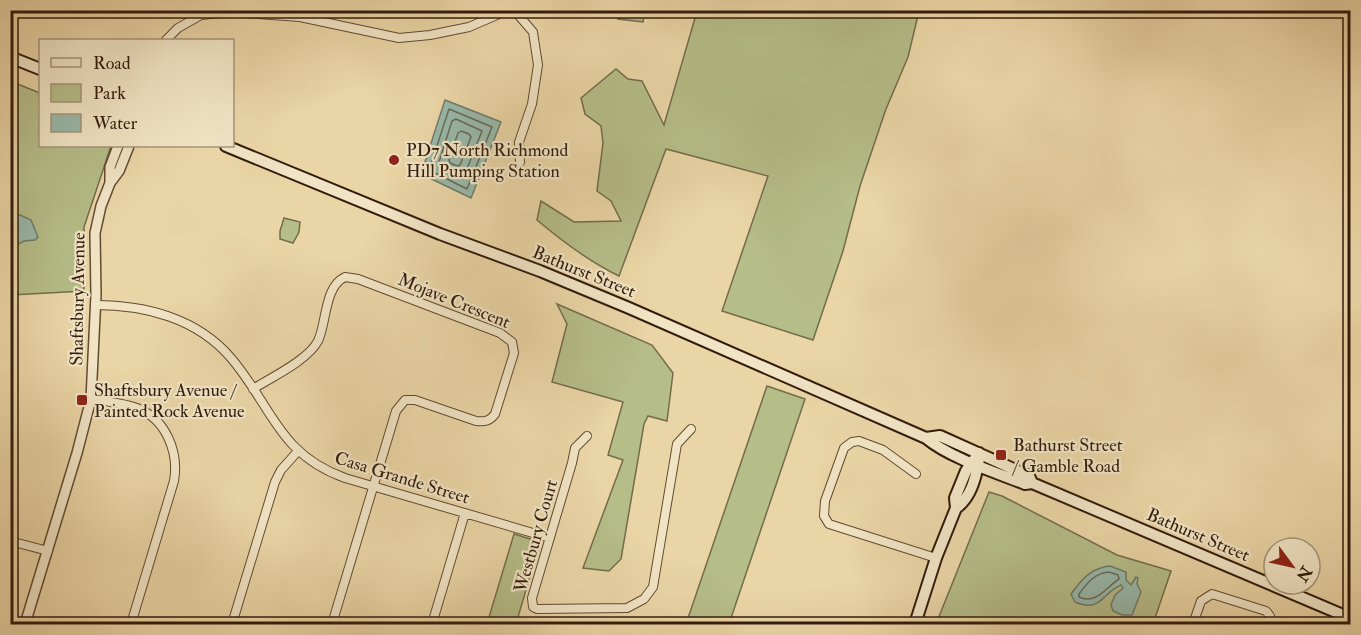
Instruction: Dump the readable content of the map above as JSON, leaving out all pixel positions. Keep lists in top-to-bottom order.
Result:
{
  "streets": {
    "main road": ["Bathurst Street"],
    "street": [
      "Shaftsbury Avenue",
      "Mojave Crescent",
      "Casa Grande Street",
      "Westbury Court"
    ]
  },
  "crossings": [
    ["Shaftsbury Avenue", "Casa Grande Street"],
    ["Mojave Crescent", "Casa Grande Street"],
    ["Casa Grande Street", "Westbury Court"]
  ],
  "places": {
    "other": ["PD7 North Richmond Hill Pumping Station"],
    "transit": ["Shaftsbury Avenue / Painted Rock Avenue", "Bathurst Street / Gamble Road"]
  },
  "legend": ["Road", "Park", "Water"],
  "north": "bottom right"
}
